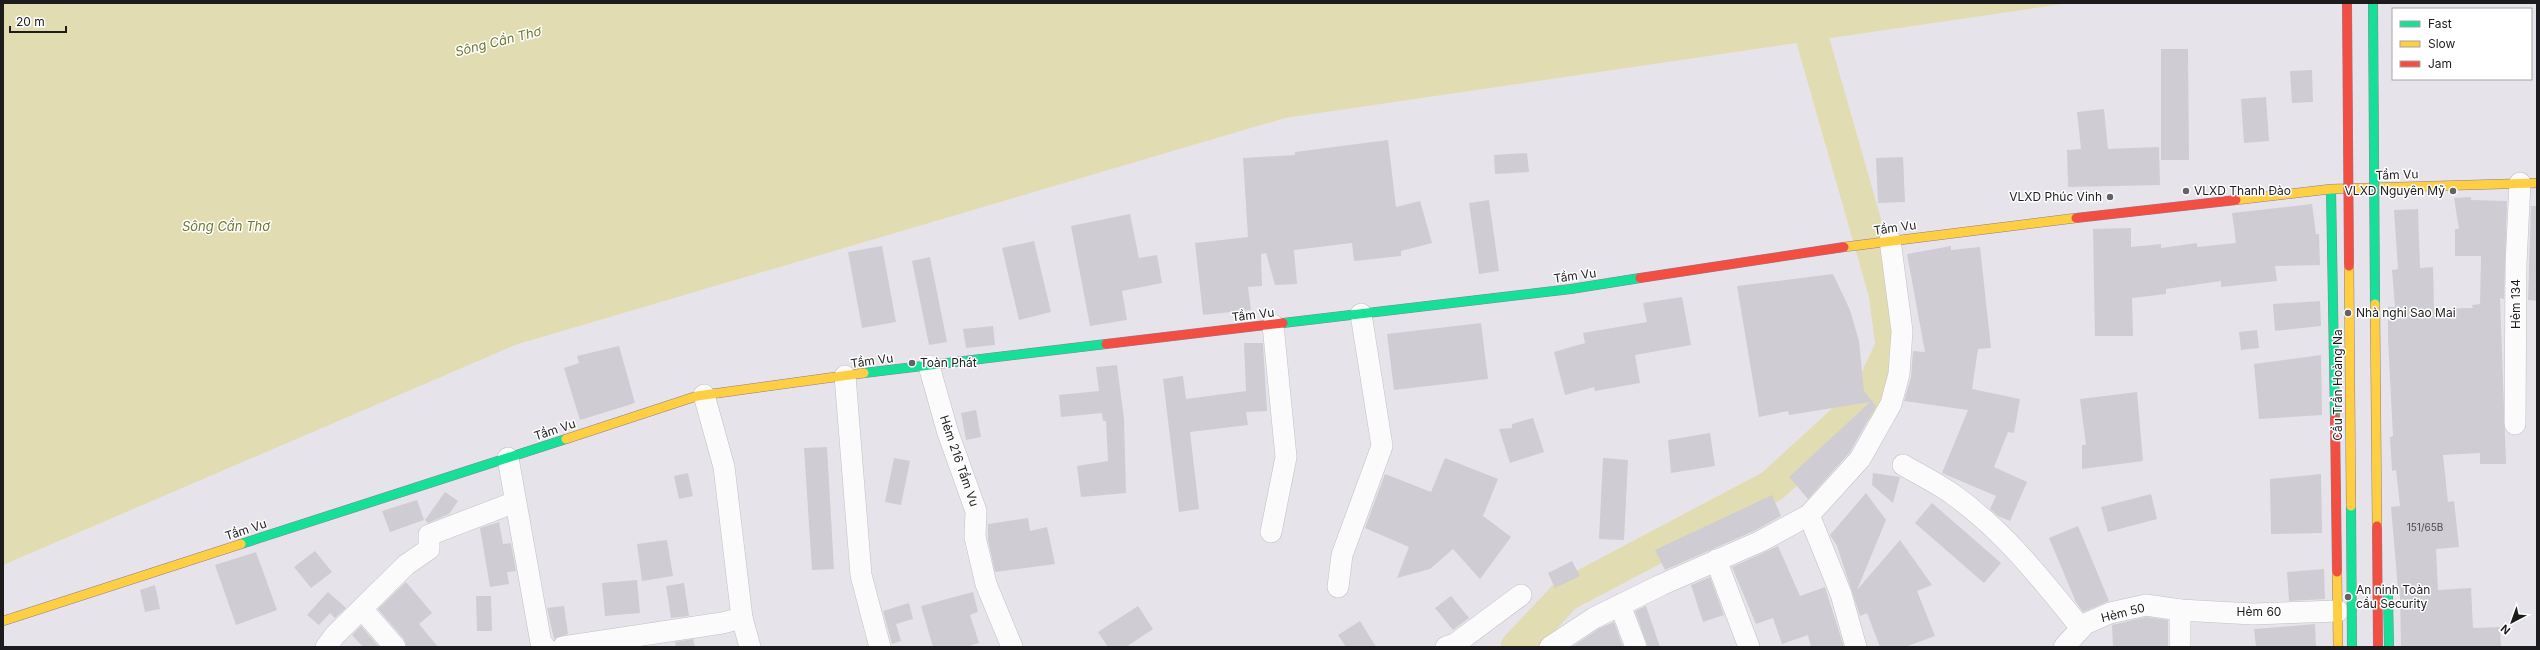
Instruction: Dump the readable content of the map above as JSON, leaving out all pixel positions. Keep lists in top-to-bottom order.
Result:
{
  "streets": {
    "street": [
      "Tầm Vu",
      "Hẻm 134",
      "Cầu Trần Hoàng Na",
      "Hẻm 216 Tầm Vu",
      "Hẻm 60",
      "Hẻm 50"
    ]
  },
  "crossings": [
    ["Tầm Vu", "Hẻm 134"],
    ["Tầm Vu", "Hẻm 216 Tầm Vu"],
    ["Hẻm 60", "Hẻm 50"]
  ],
  "water": ["Sông Cần Thơ"],
  "places": [
    "VLXD Thanh Đào",
    "VLXD Nguyên Mỹ",
    "VLXD Phúc Vinh",
    "Nhà nghỉ Sao Mai",
    "Toàn Phát",
    "An ninh Toàn cầu Security"
  ],
  "house_numbers": ["151/65B"],
  "legend": ["Fast", "Slow", "Jam"],
  "scale_bar": "20 m",
  "north": "bottom left"
}
